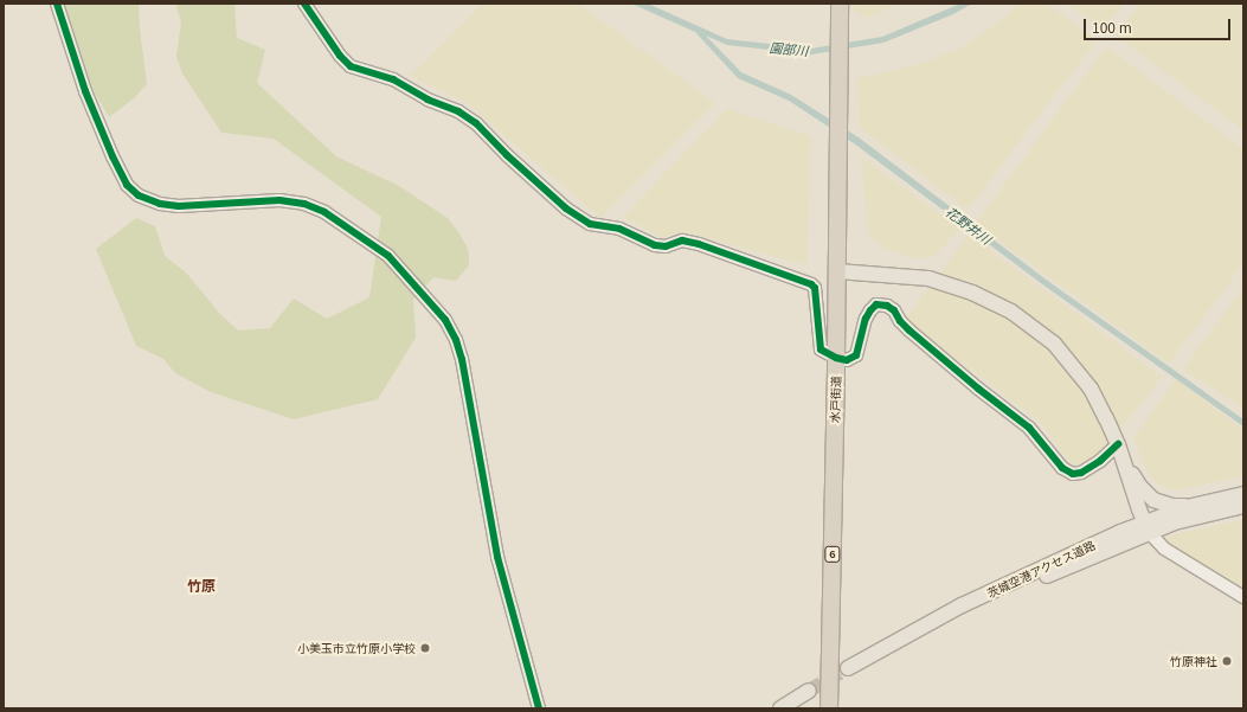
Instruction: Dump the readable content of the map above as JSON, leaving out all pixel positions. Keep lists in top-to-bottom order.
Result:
{
  "streets": {
    "highway": ["水戸街道", "6"],
    "main road": ["茨城空港アクセス道路"]
  },
  "districts": ["竹原"],
  "water": ["園部川", "花野井川"],
  "places": ["小美玉市立竹原小学校", "竹原神社"],
  "scale_bar": "100 m"
}
